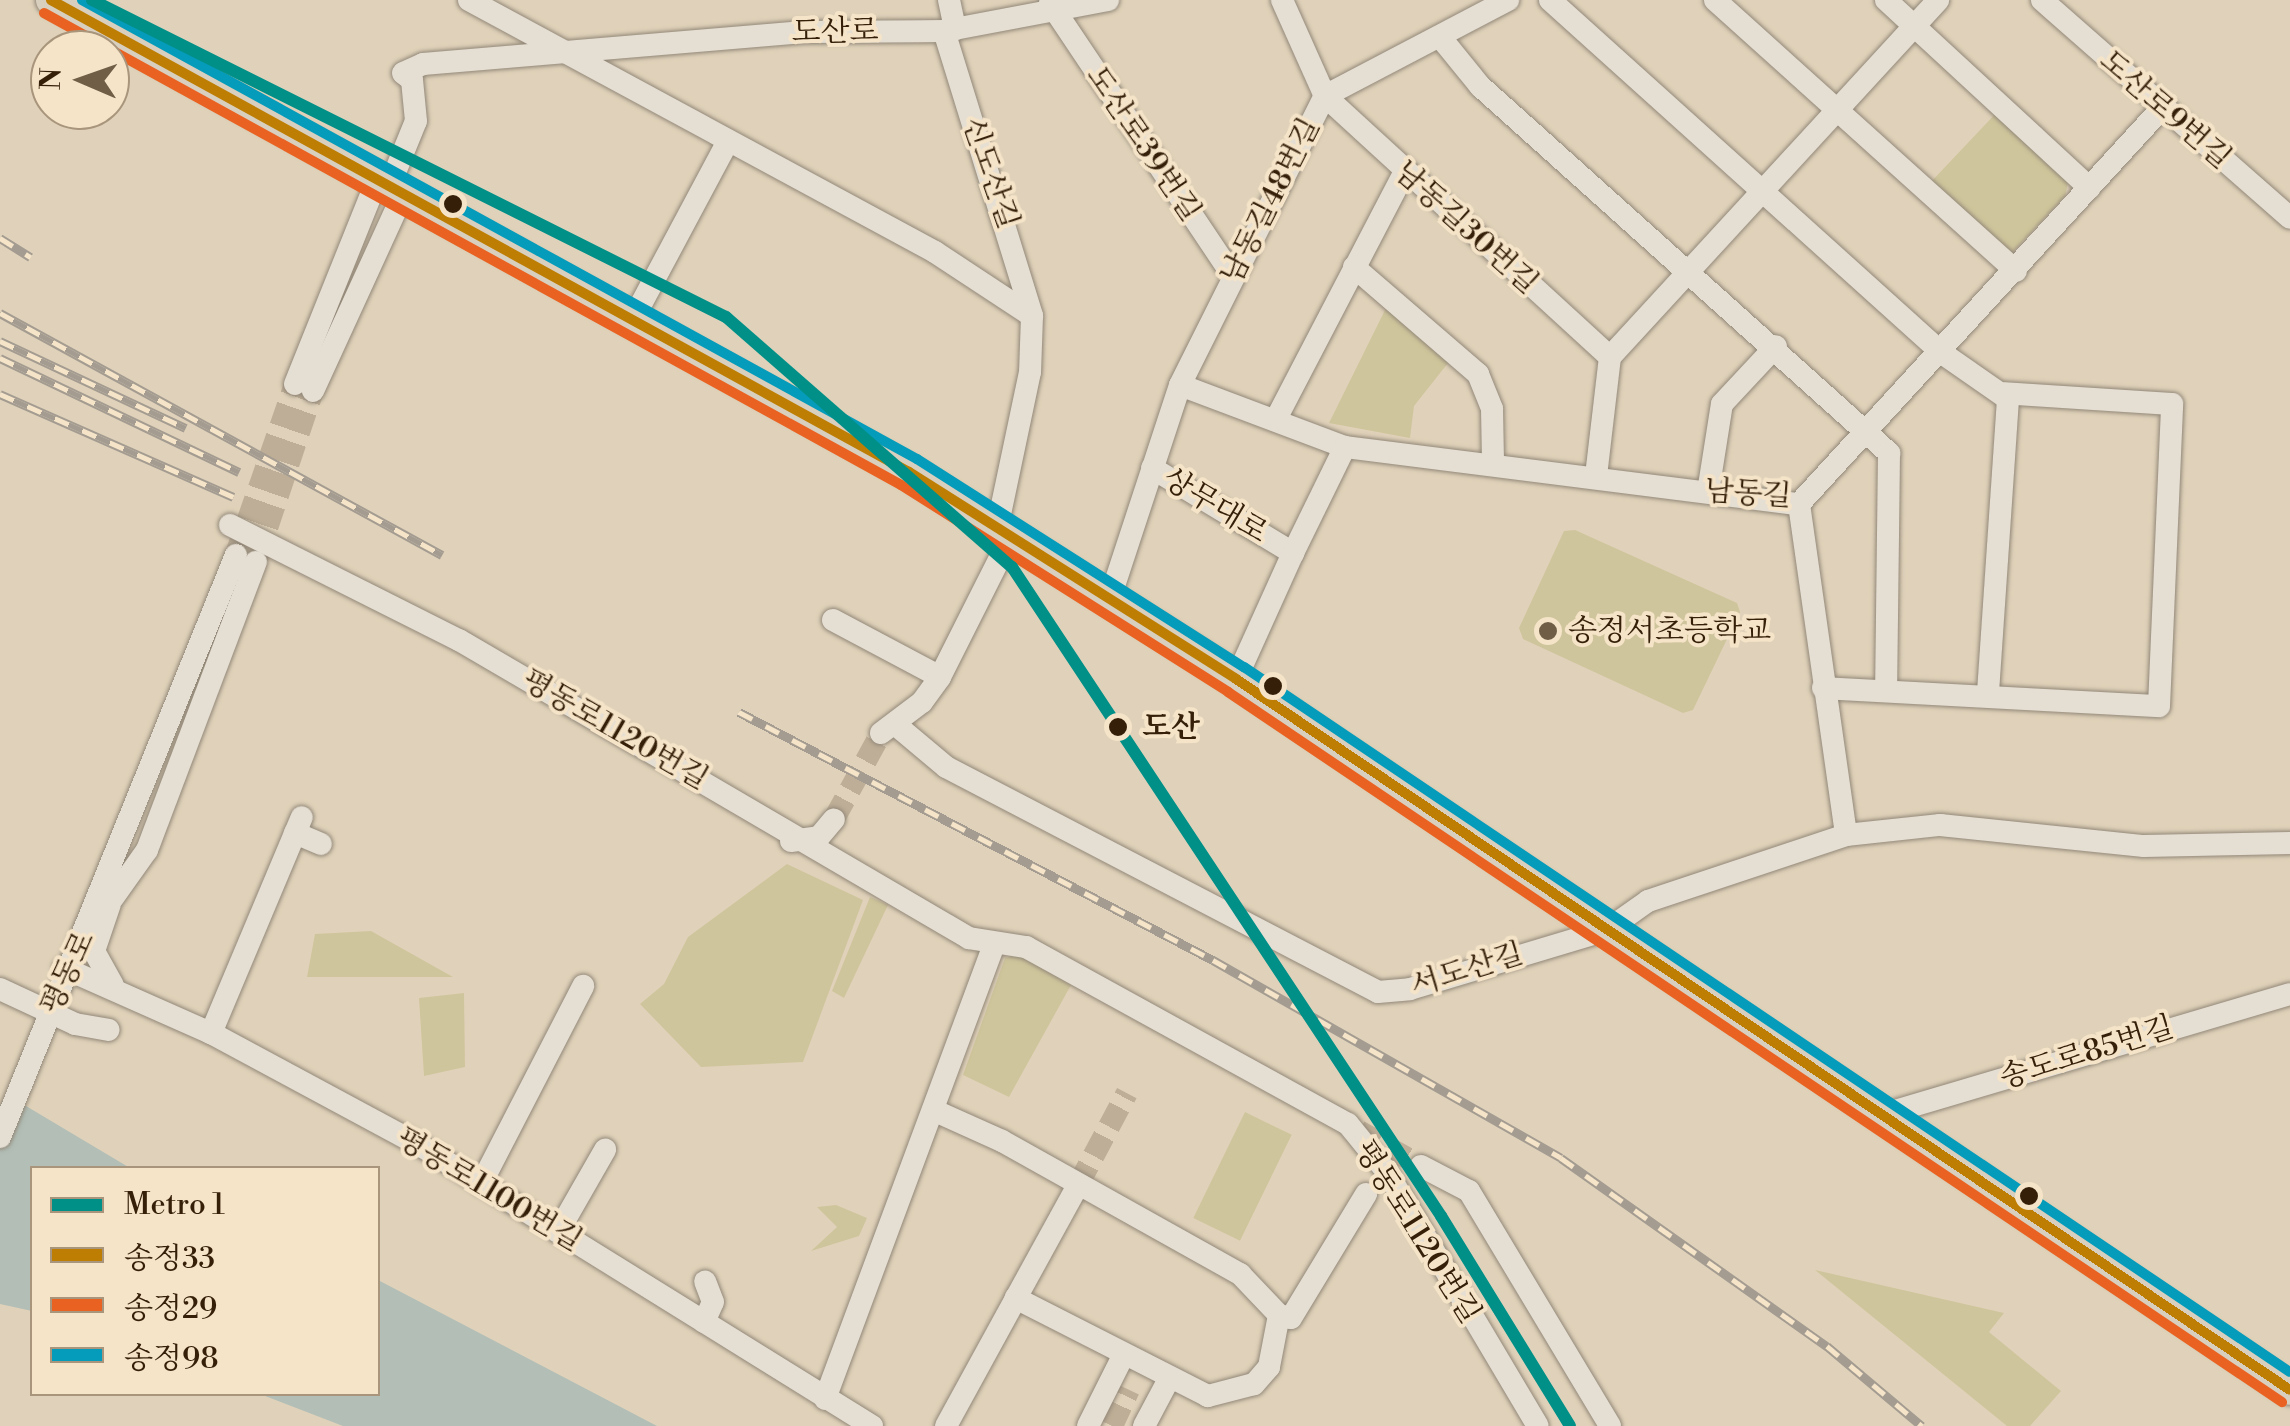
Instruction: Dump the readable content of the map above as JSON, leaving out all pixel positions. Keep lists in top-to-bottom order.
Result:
{
  "streets": {
    "street": [
      "도산로",
      "도산로9번길",
      "도산로39번길",
      "신도산길",
      "남동길48번길",
      "남동길30번길",
      "남동길",
      "상무대로",
      "평동로1120번길",
      "서도산길",
      "평동로",
      "송도로85번길",
      "평동로1100번길"
    ]
  },
  "crossings": [
    ["도산로", "도산로39번길"],
    ["도산로", "신도산길"],
    ["도산로9번길", "남동길"],
    ["도산로39번길", "남동길48번길"],
    ["신도산길", "서도산길"],
    ["남동길48번길", "남동길30번길"],
    ["남동길48번길", "남동길"],
    ["남동길48번길", "상무대로"],
    ["남동길", "상무대로"],
    ["평동로", "평동로1100번길"]
  ],
  "places": ["송정서초등학교", "도산"],
  "lines": [
    "metro line 1",
    "transit line 송정33",
    "transit line 송정98",
    "transit line 송정29"
  ],
  "legend": [
    "Metro 1",
    "송정33",
    "송정29",
    "송정98"
  ],
  "north": "left"
}
